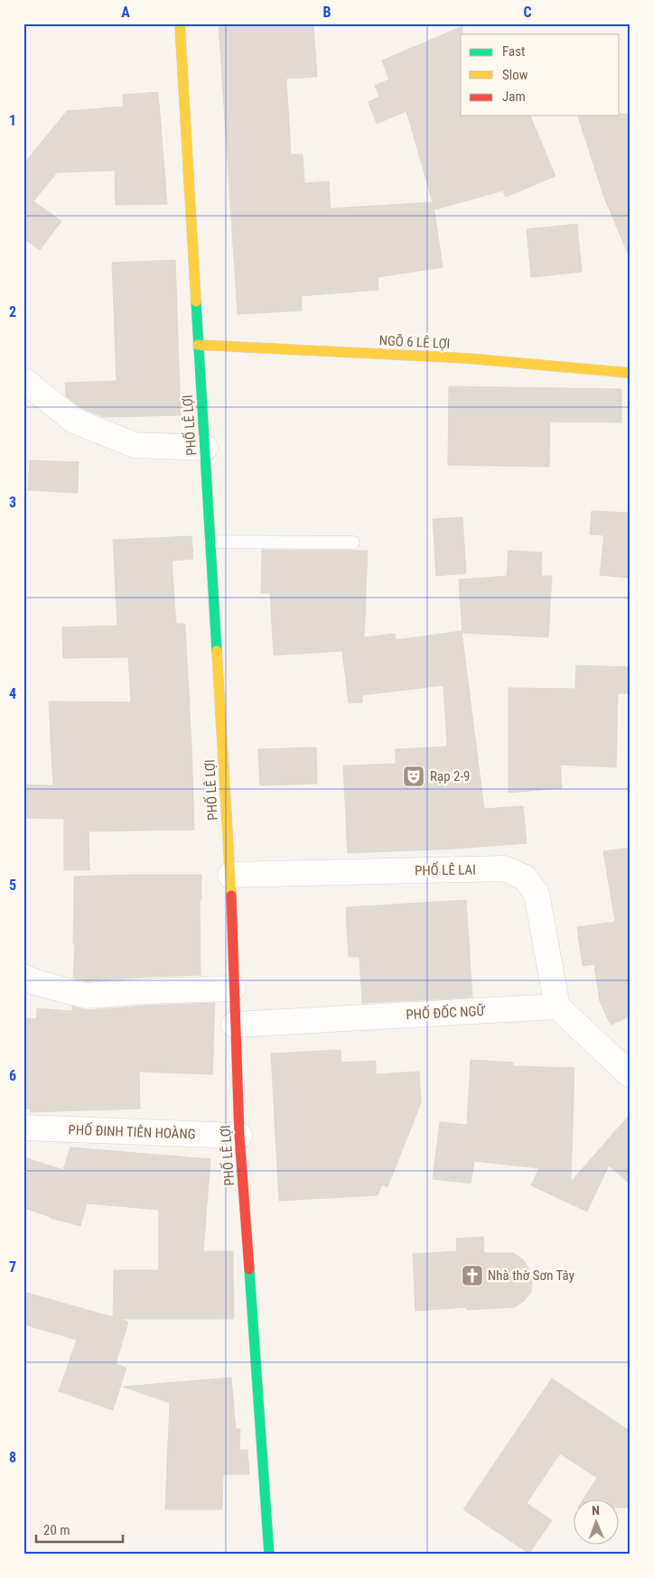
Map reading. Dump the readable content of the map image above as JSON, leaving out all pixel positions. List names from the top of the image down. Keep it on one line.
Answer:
{"streets":{"main road":["NGÕ 6 LÊ LỢI","PHỐ LÊ LỢI"],"street":["PHỐ LÊ LAI","PHỐ ĐỐC NGỮ","PHỐ ĐINH TIÊN HOÀNG"]},"crossings":[["NGÕ 6 LÊ LỢI","PHỐ LÊ LỢI"],["PHỐ LÊ LỢI","PHỐ LÊ LAI"],["PHỐ LÊ LỢI","PHỐ ĐỐC NGỮ"],["PHỐ LÊ LỢI","PHỐ ĐINH TIÊN HOÀNG"],["PHỐ LÊ LAI","PHỐ ĐỐC NGỮ"]],"places":{"theatre":["Rạp 2-9"],"church":["Nhà thờ Sơn Tây"]},"legend":["Fast","Slow","Jam"],"scale_bar":"20 m","north":"top","grid":{"columns":["A","B","C"],"rows":["1","2","3","4","5","6","7","8"]}}
